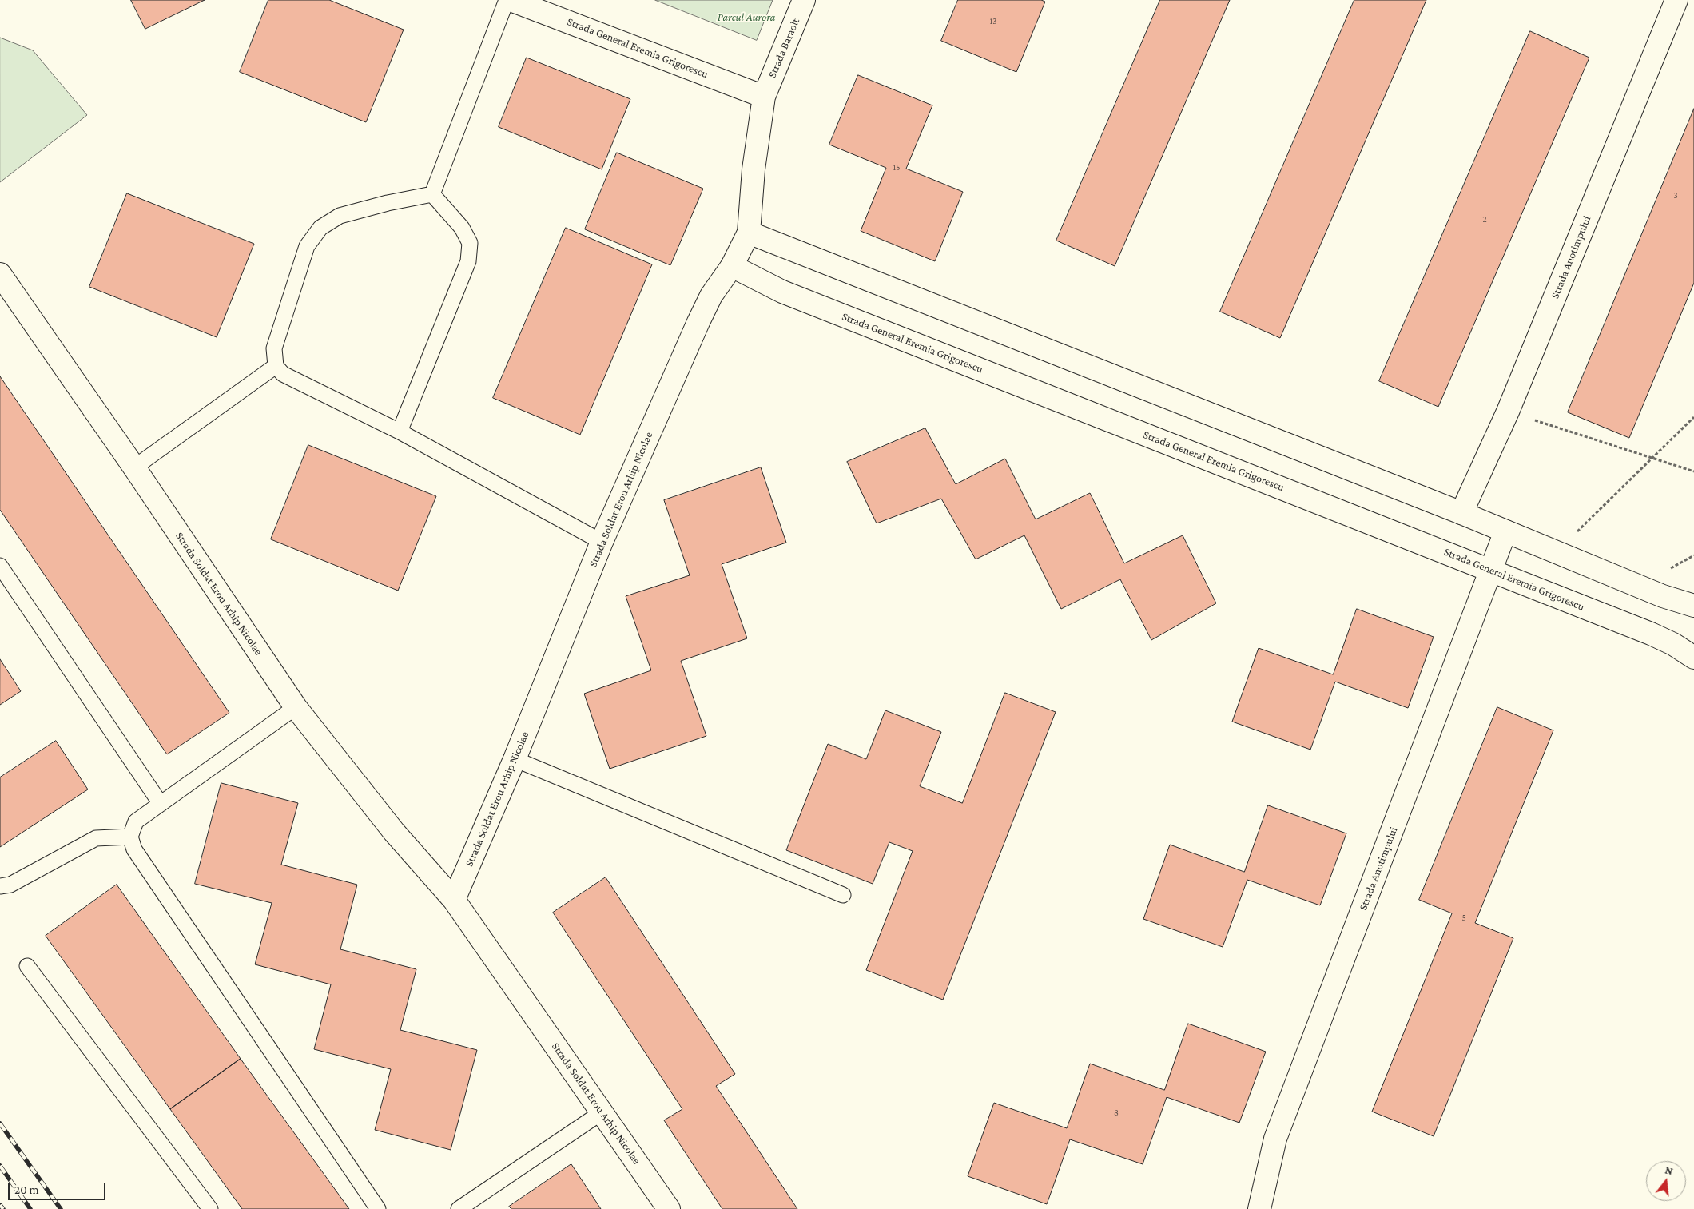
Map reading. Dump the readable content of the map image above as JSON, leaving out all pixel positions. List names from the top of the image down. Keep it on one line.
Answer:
{"streets":{"street":["Strada General Eremia Grigorescu","Strada Baraolt","Strada Anotimpului","Strada Soldat Erou Arhip Nicolae"]},"crossings":[["Strada General Eremia Grigorescu","Strada Baraolt"],["Strada General Eremia Grigorescu","Strada Anotimpului"],["Strada General Eremia Grigorescu","Strada Soldat Erou Arhip Nicolae"],["Strada Baraolt","Strada Soldat Erou Arhip Nicolae"]],"parks":["Parcul Aurora"],"house_numbers":["13","15","3","2","5","8"],"scale_bar":"20 m","north":"top"}
